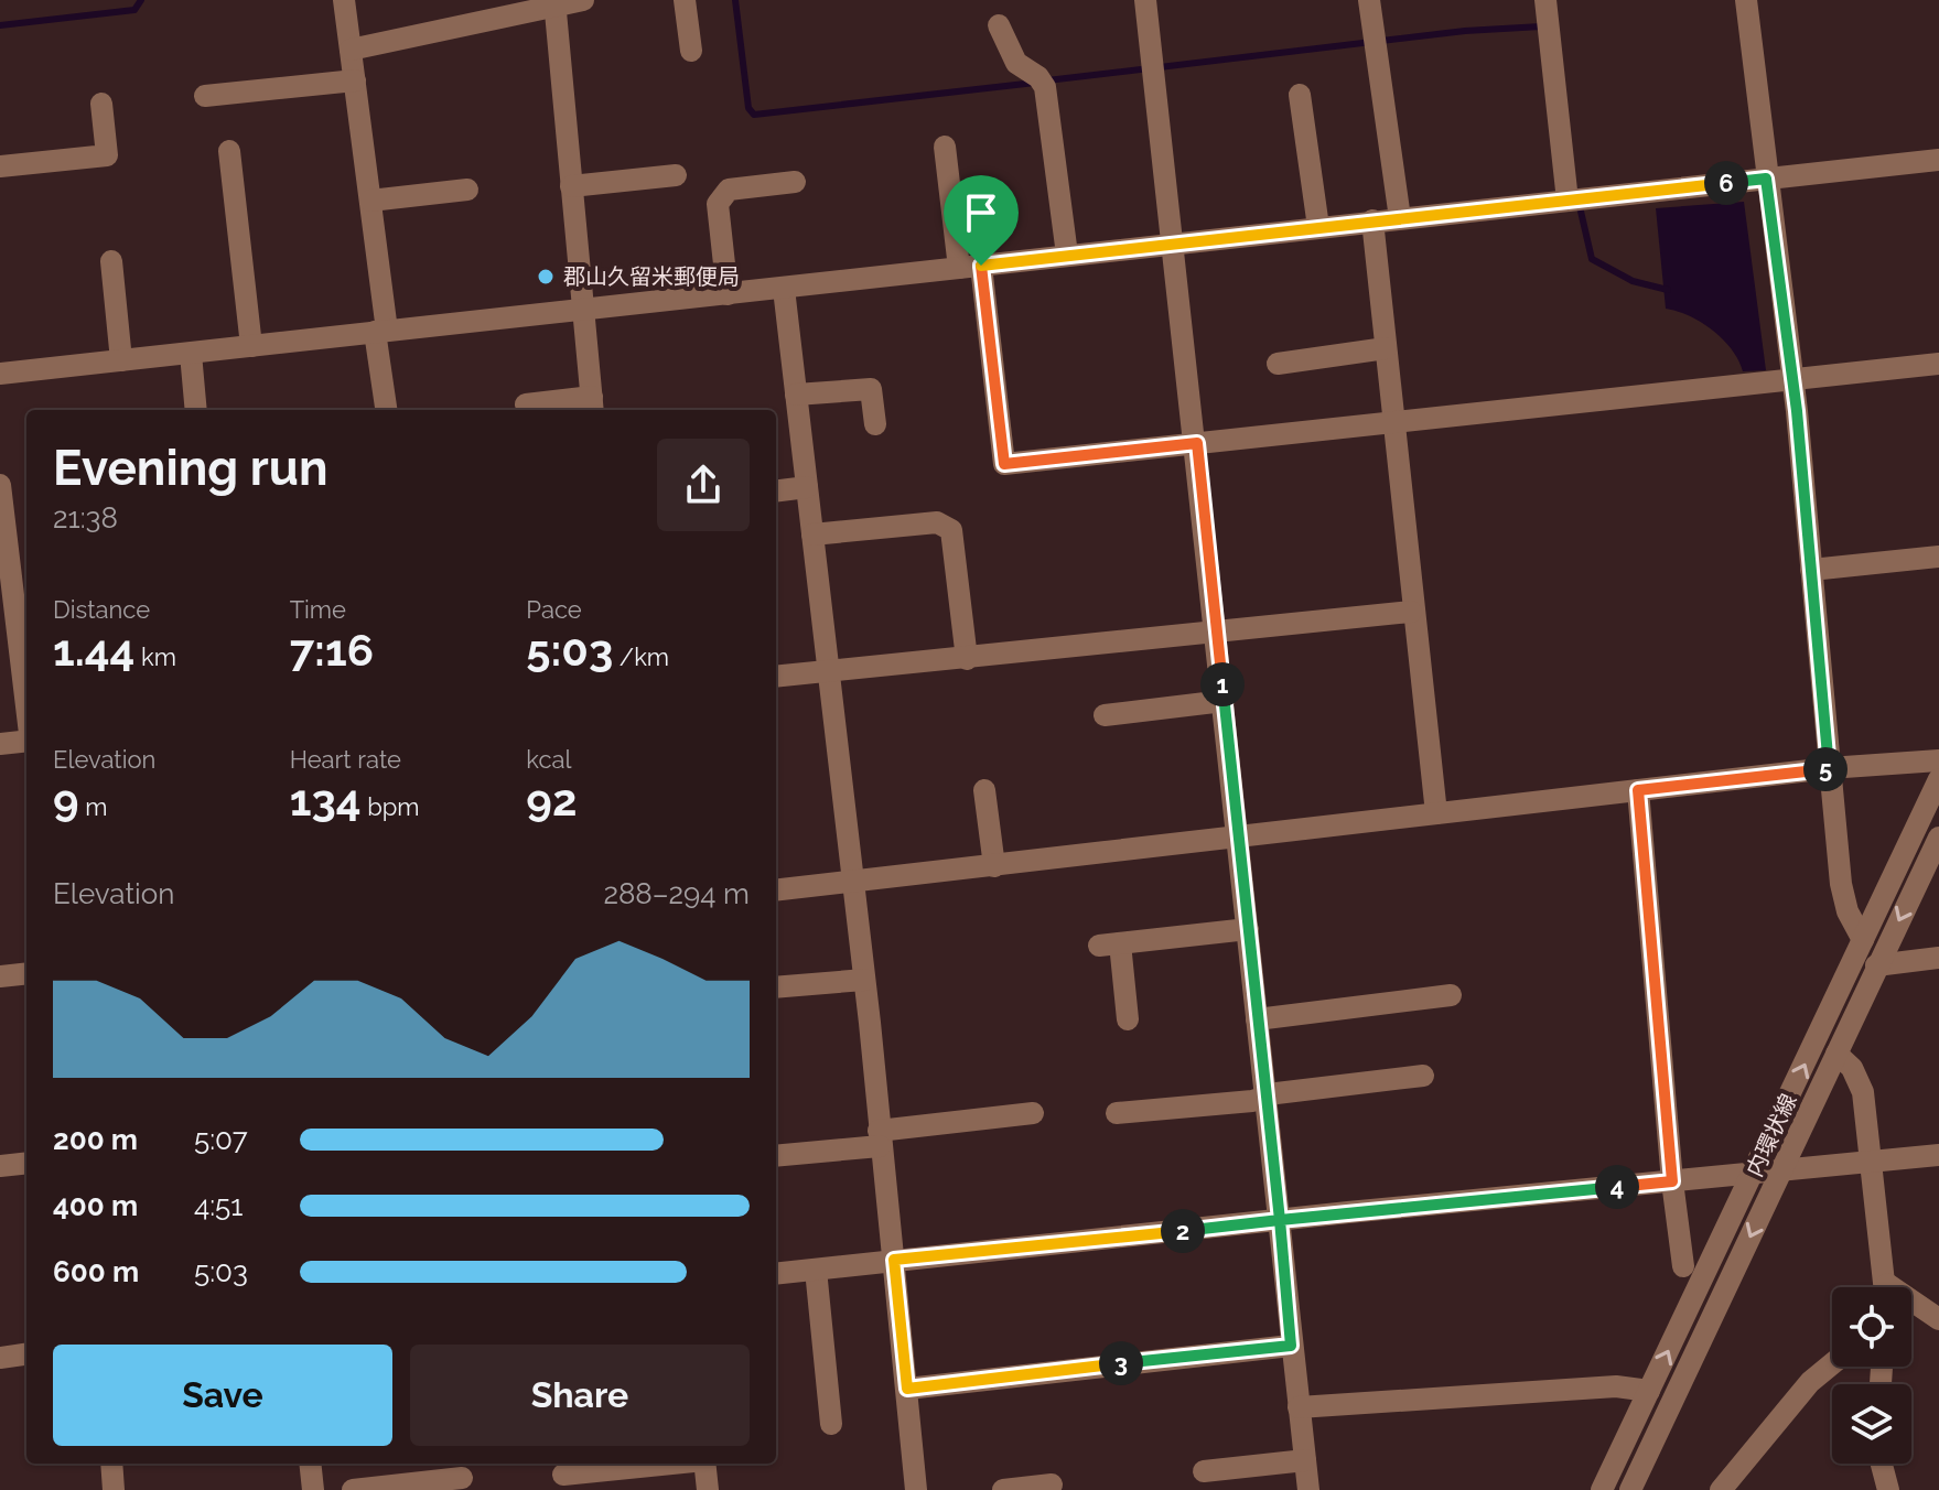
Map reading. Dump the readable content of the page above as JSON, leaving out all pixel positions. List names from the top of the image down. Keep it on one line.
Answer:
{"streets":{"street":["内環状線"]},"places":["郡山久留米郵便局"],"page":{"pins":["6","1","5","4","2","3"],"heading":["Evening run","21:38"],"stats":[["Distance","1.44 km"],["Time","7:16"],["Pace","5:03 /km"],["Elevation","9 m"],["Heart rate","134 bpm"],["kcal","92"]],"chart":["Elevation","288–294 m"],"list":[{"name":"200 m","note":"5:07"},{"name":"400 m","note":"4:51"},{"name":"600 m","note":"5:03"}],"buttons":["Save","Share"]}}
